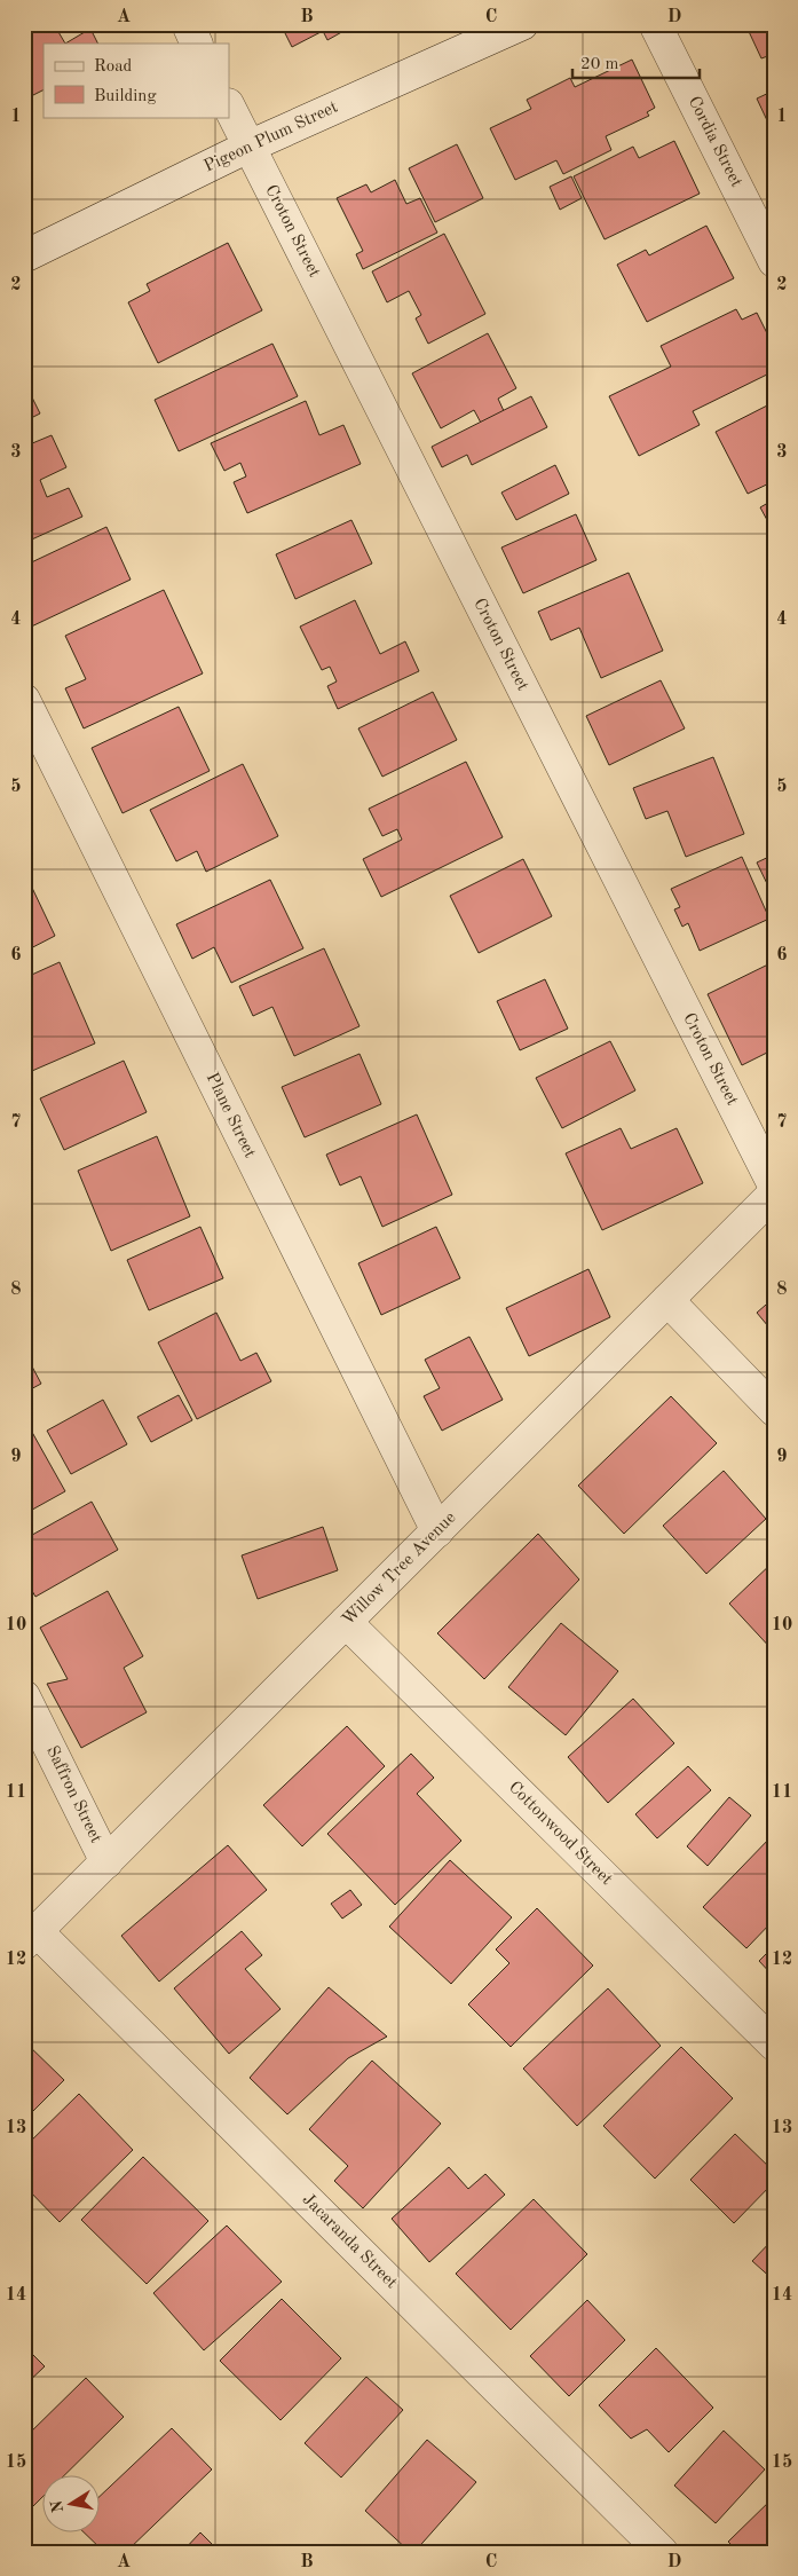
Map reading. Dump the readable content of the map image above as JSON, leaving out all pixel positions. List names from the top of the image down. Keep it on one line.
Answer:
{"streets":{"street":["Pigeon Plum Street","Cordia Street","Croton Street","Plane Street","Willow Tree Avenue","Saffron Street","Cottonwood Street","Jacaranda Street"]},"crossings":[["Pigeon Plum Street","Croton Street"],["Plane Street","Willow Tree Avenue"],["Willow Tree Avenue","Saffron Street"],["Willow Tree Avenue","Cottonwood Street"],["Willow Tree Avenue","Jacaranda Street"]],"legend":["Road","Building"],"scale_bar":"20 m","north":"left","grid":{"columns":["A","B","C","D"],"rows":["1","2","3","4","5","6","7","8","9","10","11","12","13","14","15"]}}
